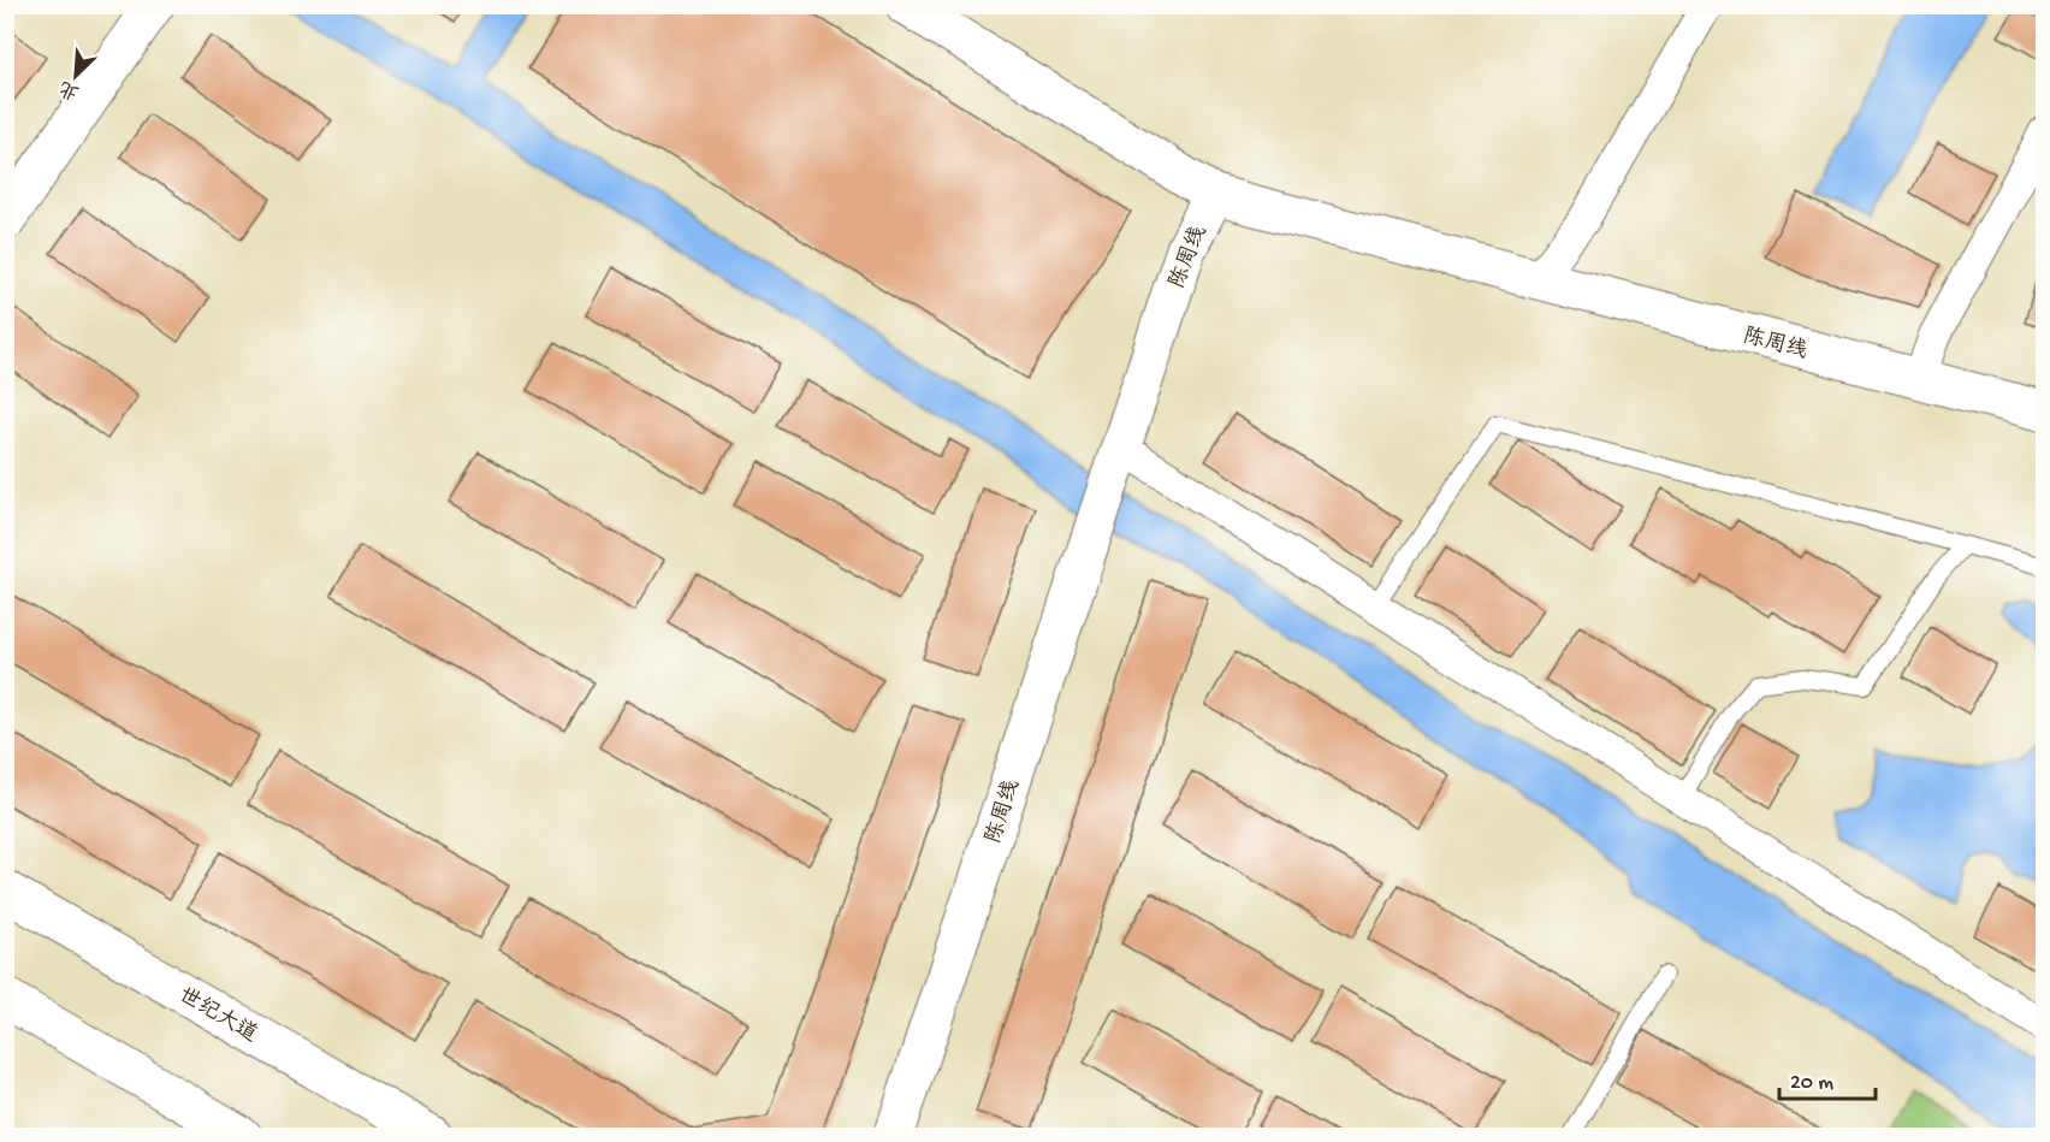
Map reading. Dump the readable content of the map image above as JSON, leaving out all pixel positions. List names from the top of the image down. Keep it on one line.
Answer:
{"streets":{"main road":["陈周线","世纪大道"]},"scale_bar":"20 m","north":"bottom left"}
